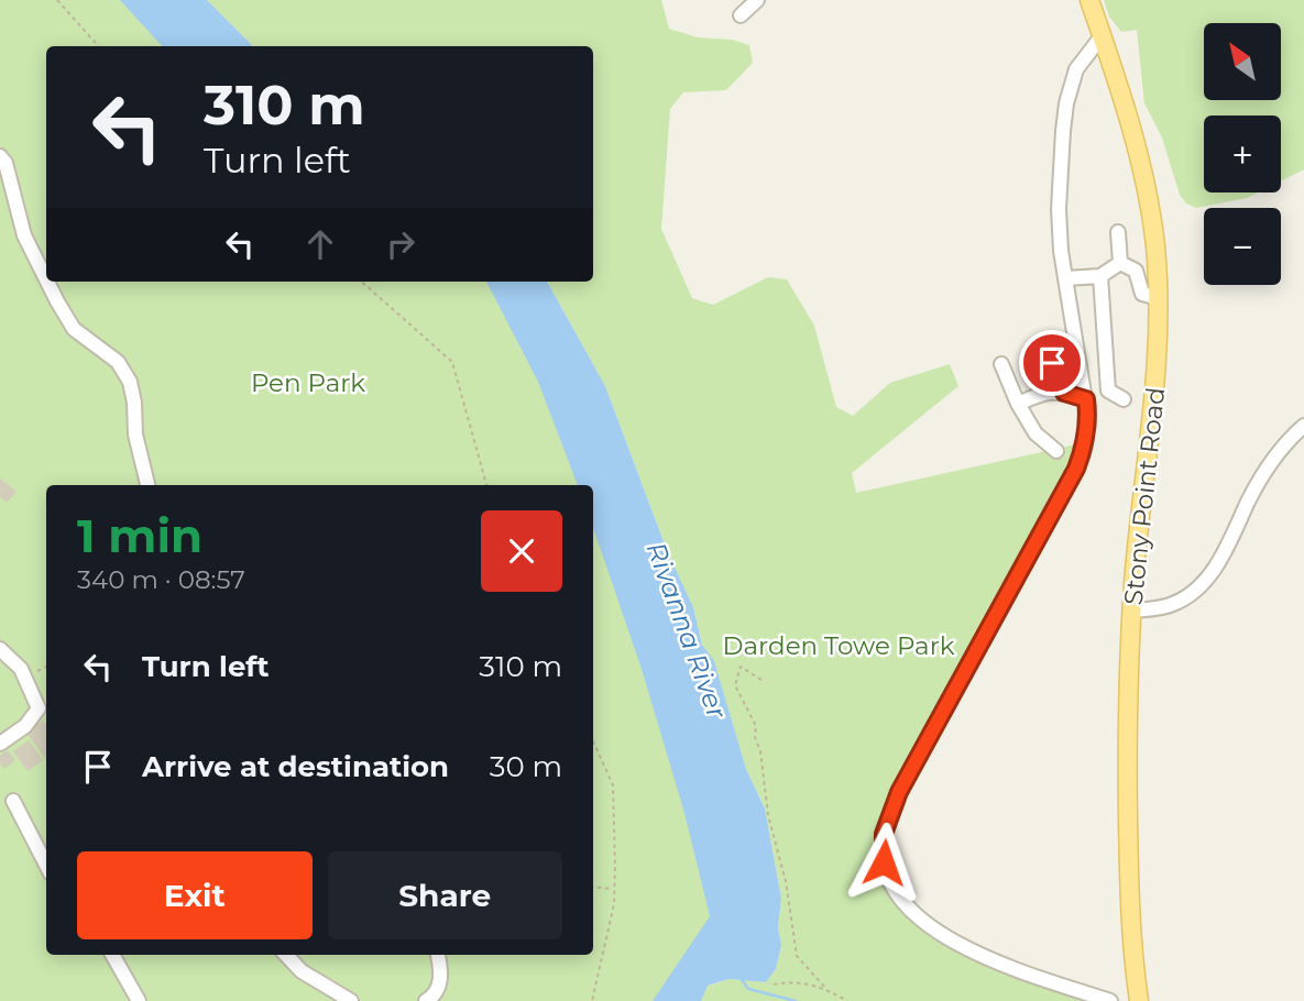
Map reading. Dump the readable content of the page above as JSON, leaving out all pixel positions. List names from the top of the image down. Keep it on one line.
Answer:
{"streets":{"main road":["Stony Point Road"]},"water":["Rivanna River"],"parks":["Pen Park","Darden Towe Park"],"north":"top left","page":{"map_buttons":["+","−"],"turn":["310 m","Turn left"],"heading":["1 min","340 m · 08:57"],"list":[{"name":"Turn left","value":"310 m"},{"name":"Arrive at destination","value":"30 m"}],"buttons":["Exit","Share"]}}
